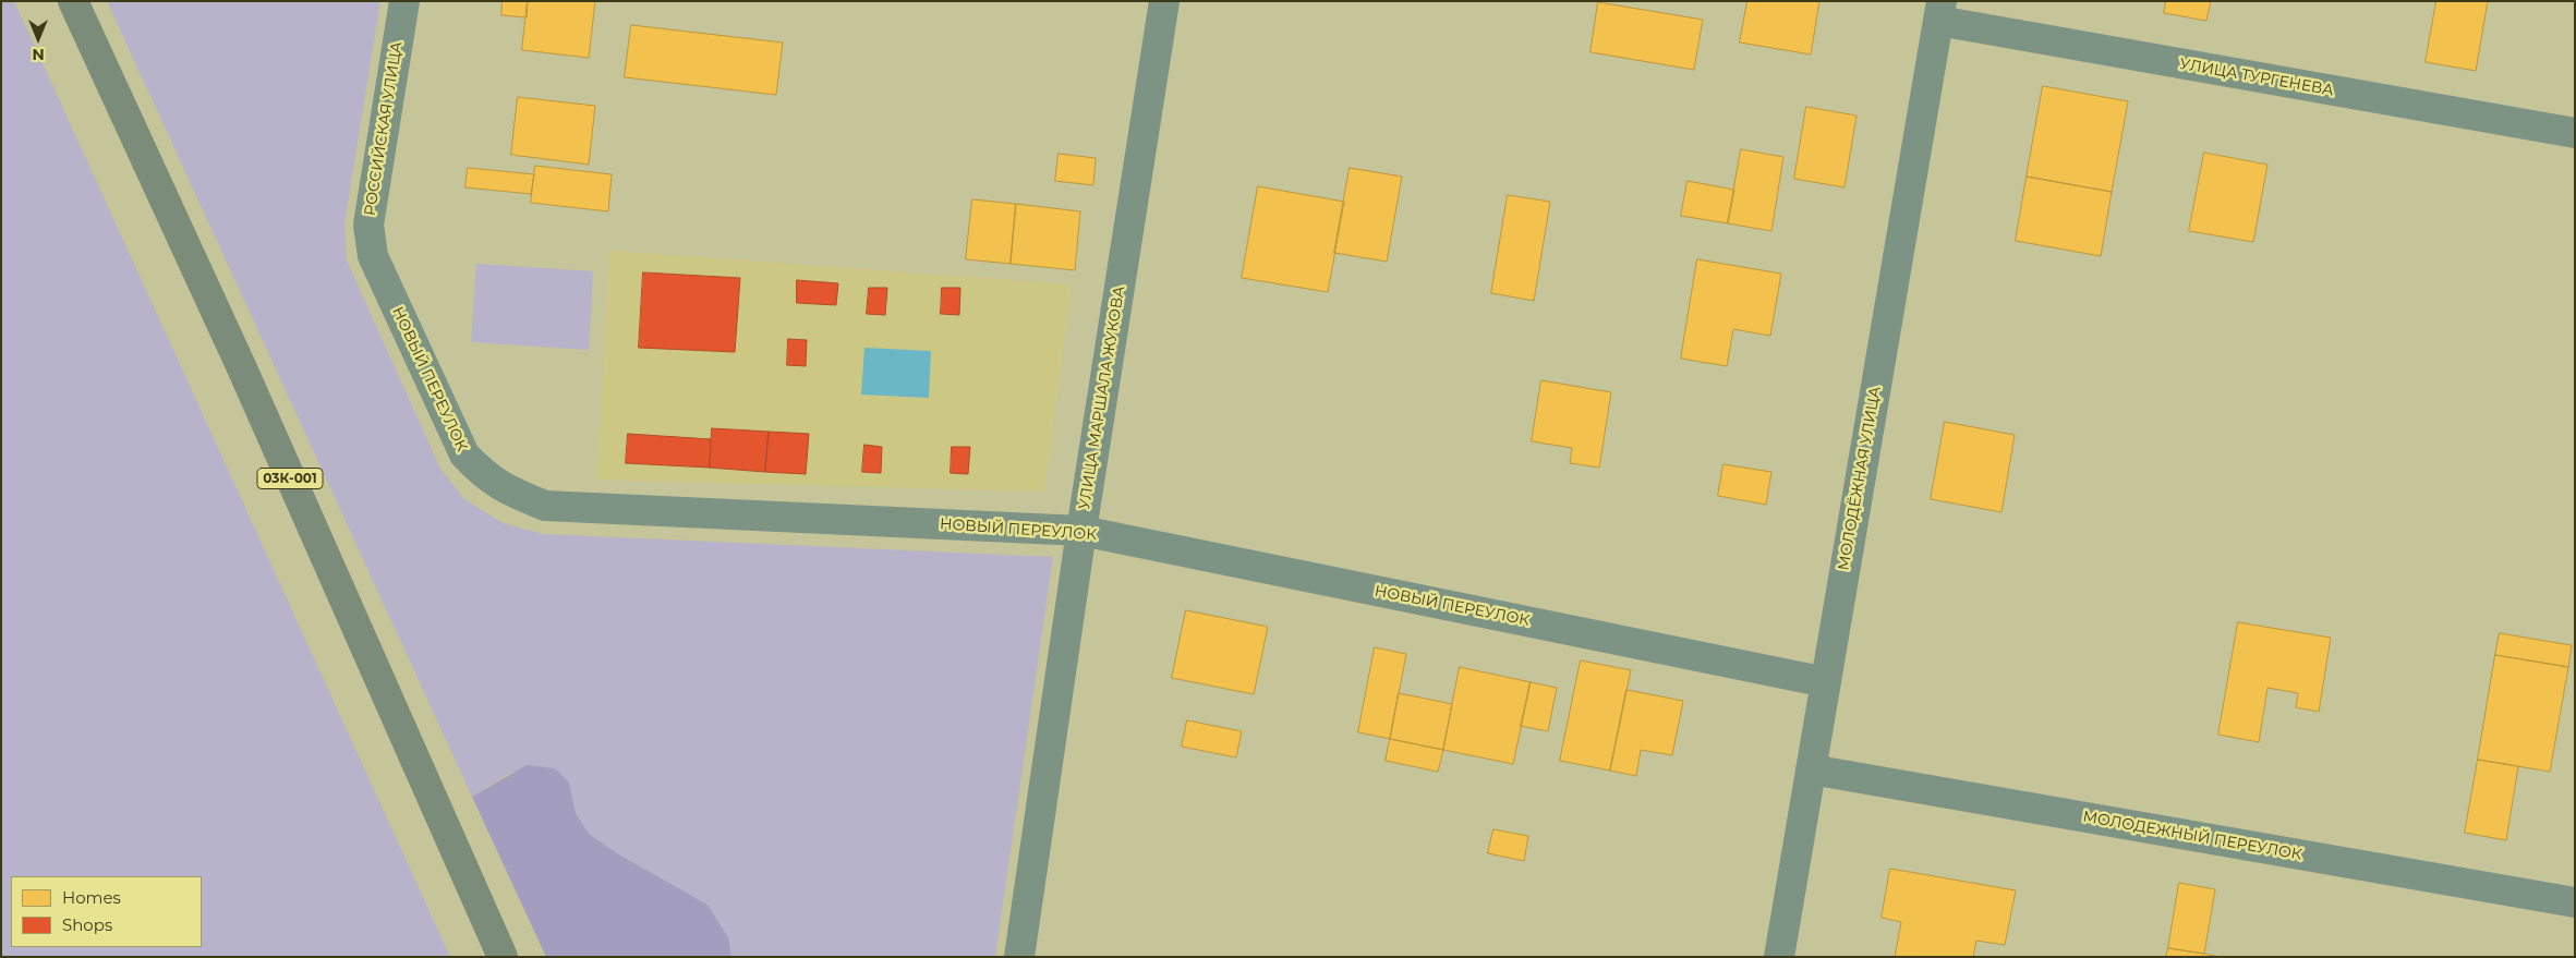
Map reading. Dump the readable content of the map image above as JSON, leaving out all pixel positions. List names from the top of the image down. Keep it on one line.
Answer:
{"streets":{"main road":["03К-001"],"street":["УЛИЦА ТУРГЕНЕВА","РОССИЙСКАЯ УЛИЦА","НОВЫЙ ПЕРЕУЛОК","УЛИЦА МАРШАЛА ЖУКОВА","МОЛОДЁЖНАЯ УЛИЦА","МОЛОДЕЖНЫЙ ПЕРЕУЛОК"]},"crossings":[["УЛИЦА ТУРГЕНЕВА","МОЛОДЁЖНАЯ УЛИЦА"],["РОССИЙСКАЯ УЛИЦА","НОВЫЙ ПЕРЕУЛОК"],["НОВЫЙ ПЕРЕУЛОК","УЛИЦА МАРШАЛА ЖУКОВА"],["НОВЫЙ ПЕРЕУЛОК","МОЛОДЁЖНАЯ УЛИЦА"],["МОЛОДЁЖНАЯ УЛИЦА","МОЛОДЕЖНЫЙ ПЕРЕУЛОК"]],"legend":["Homes","Shops"],"north":"bottom"}
